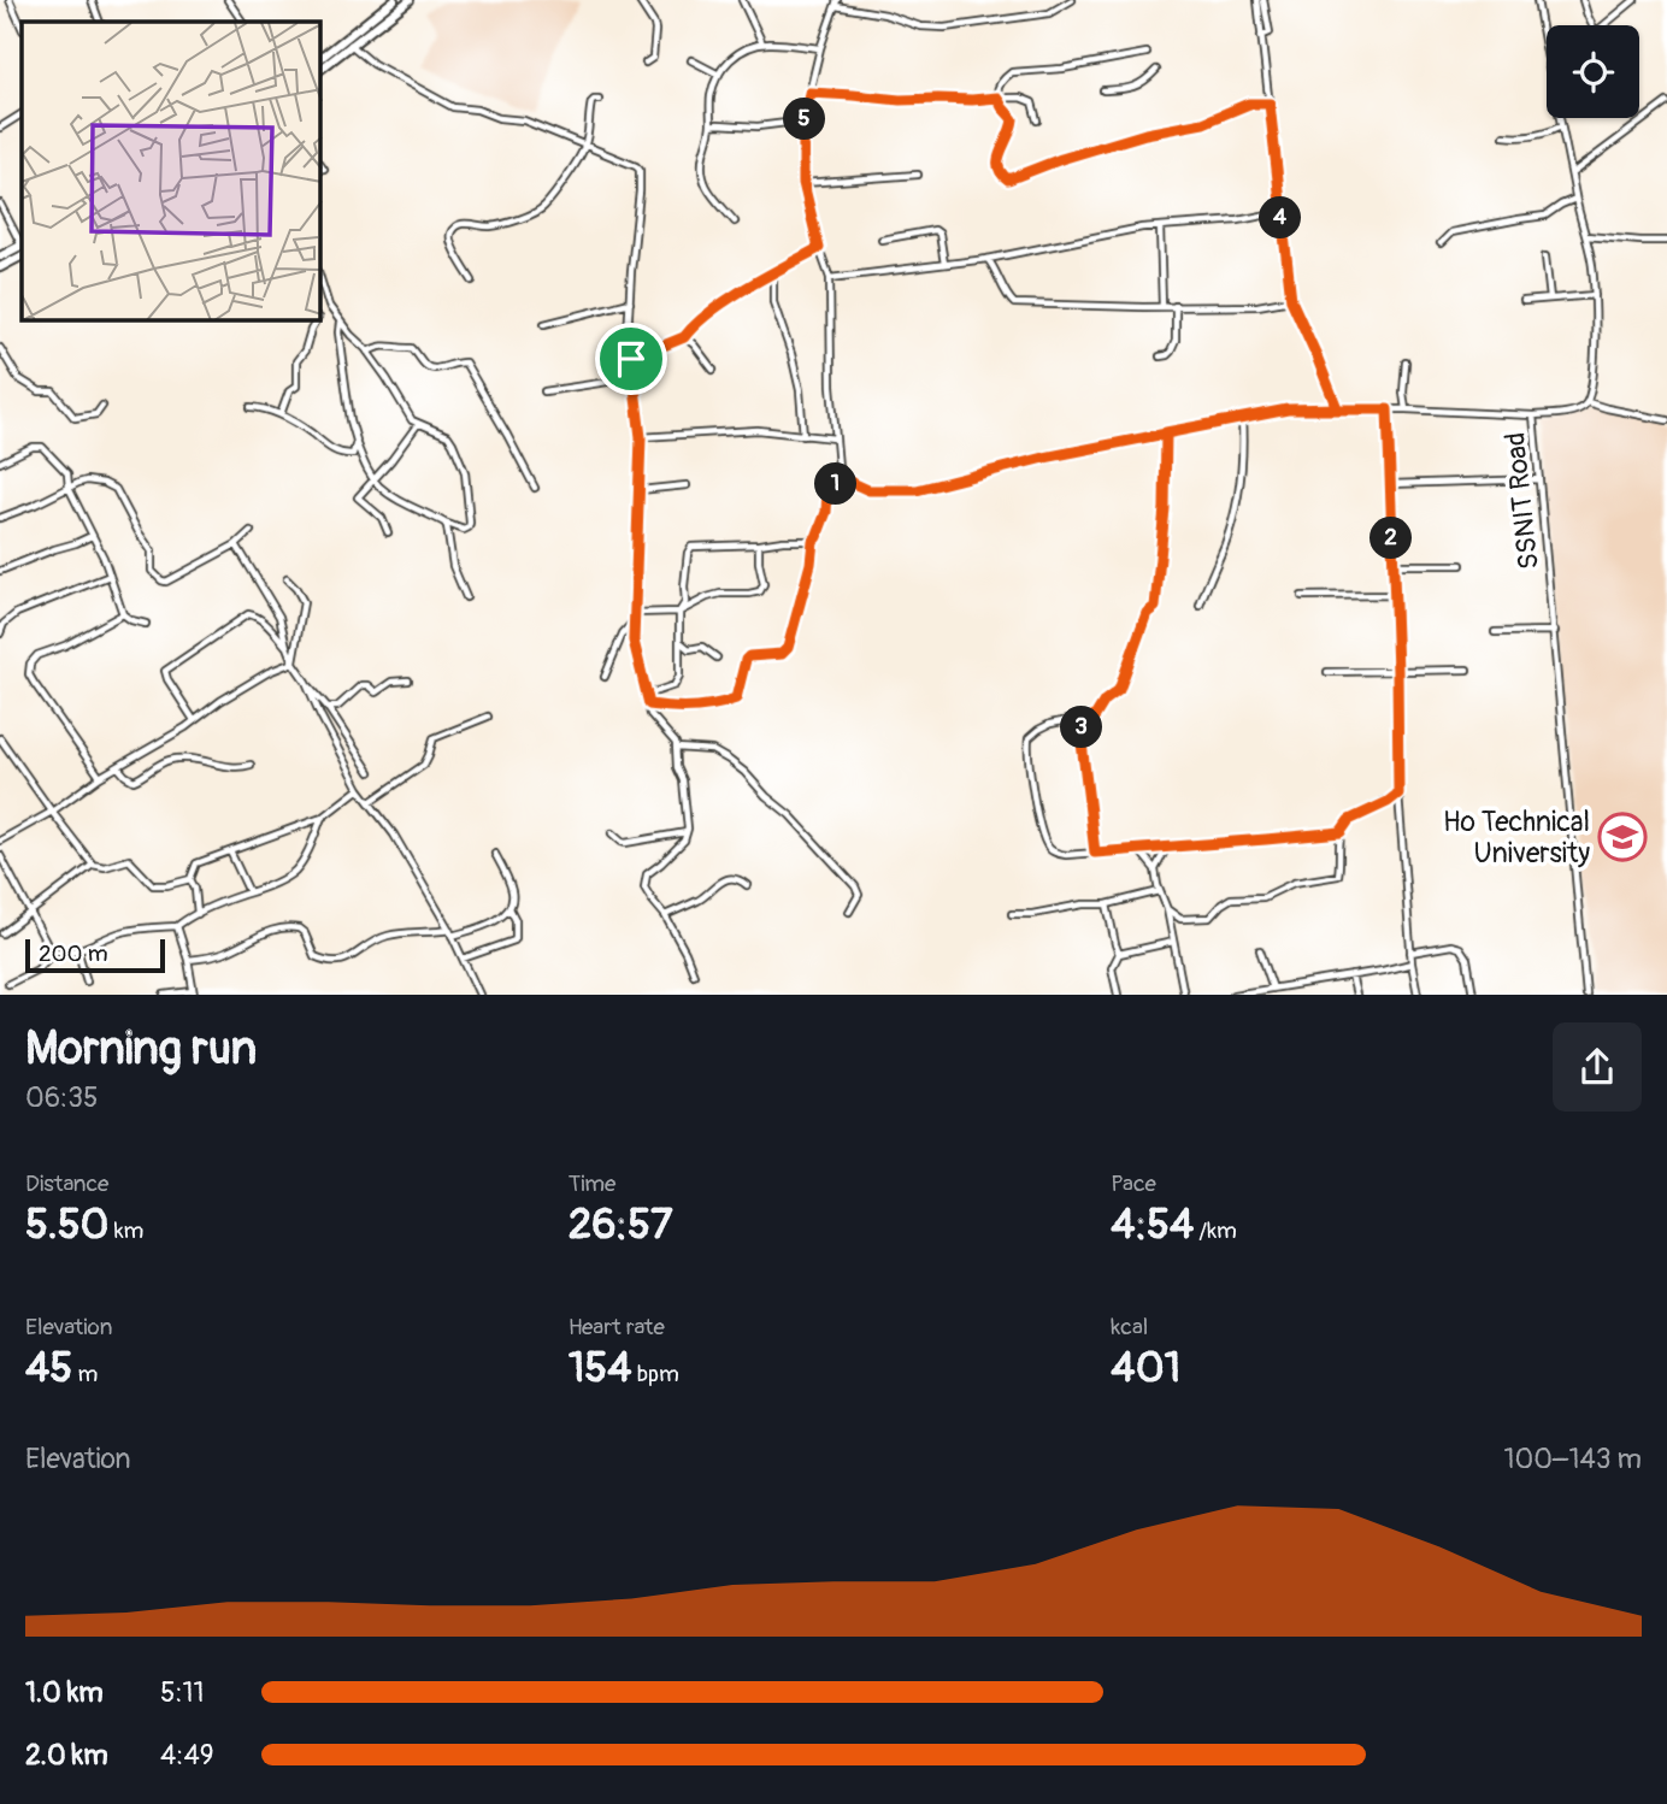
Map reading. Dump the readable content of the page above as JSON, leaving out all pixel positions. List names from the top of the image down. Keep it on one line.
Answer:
{"streets":{"street":["SSNIT Road"]},"places":{"school or university":["Ho Technical University"]},"scale_bar":"200 m","page":{"pins":["5","4","1","2","3"],"scale":"200 m","heading":["Morning run","06:35"],"stats":[["Distance","5.50 km"],["Time","26:57"],["Pace","4:54 /km"],["Elevation","45 m"],["Heart rate","154 bpm"],["kcal","401"]],"chart":["Elevation","100–143 m"],"list":[{"name":"1.0 km","note":"5:11"},{"name":"2.0 km","note":"4:49"}]}}
